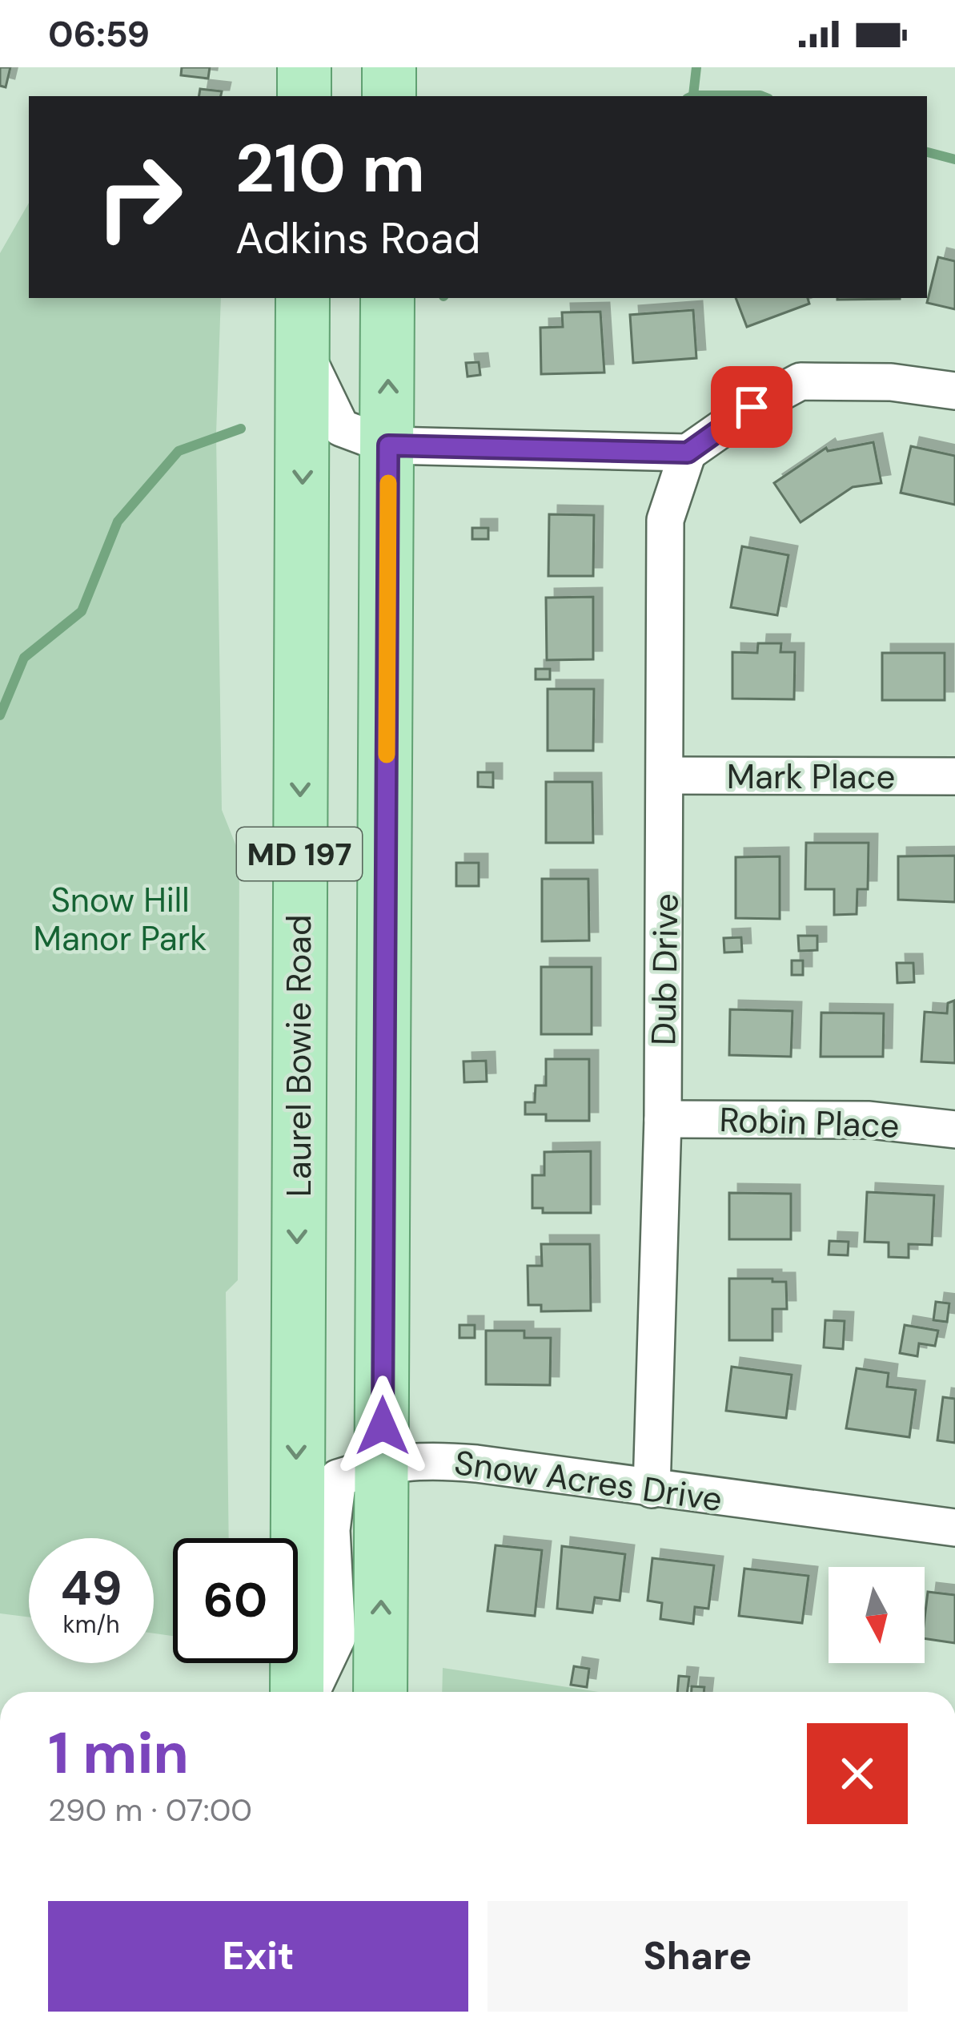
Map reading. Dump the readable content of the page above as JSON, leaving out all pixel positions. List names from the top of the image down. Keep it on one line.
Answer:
{"streets":{"main road":["MD 197","Laurel Bowie Road"],"street":["Mark Place","Dub Drive","Robin Place","Snow Acres Drive"]},"crossings":[["Mark Place","Dub Drive"],["MD 197","Snow Acres Drive"],["Dub Drive","Robin Place"],["Dub Drive","Snow Acres Drive"]],"parks":["Snow Hill Manor Park"],"north":"bottom","page":{"status":"06:59","turn":["210 m","Adkins Road"],"speed":"49 km/h","limit":"60","heading":["1 min","290 m · 07:00"],"buttons":["Exit","Share"]}}
